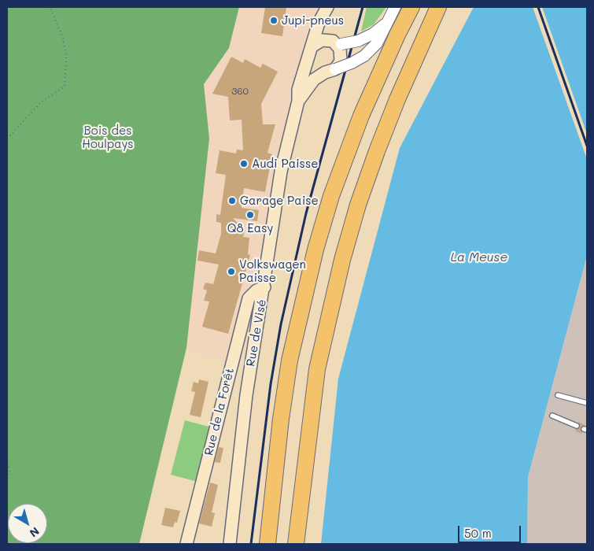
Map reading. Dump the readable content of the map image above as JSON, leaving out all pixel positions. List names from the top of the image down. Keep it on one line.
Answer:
{"streets":{"main road":["Rue de Visé","Rue de la Forêt"]},"crossings":[["Rue de Visé","Rue de la Forêt"]],"water":["La Meuse"],"parks":["Bois des Houlpays"],"places":["Jupi-pneus","Audi Paisse","Garage Paise","Q8 Easy","Volkswagen Paisse"],"house_numbers":["360"],"scale_bar":"50 m","north":"bottom right"}
